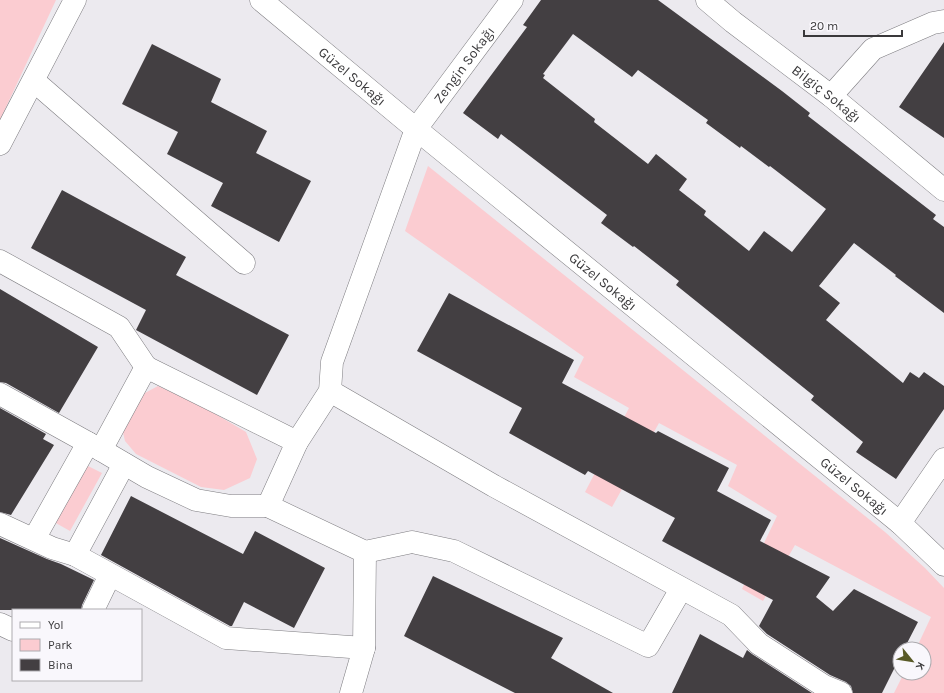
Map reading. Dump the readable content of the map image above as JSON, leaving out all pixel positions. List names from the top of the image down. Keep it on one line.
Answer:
{"streets":{"street":["Zengin Sokağı","Güzel Sokağı","Bilgiç Sokağı"]},"crossings":[["Zengin Sokağı","Güzel Sokağı"]],"legend":["Yol","Park","Bina"],"scale_bar":"20 m","north":"bottom right"}
